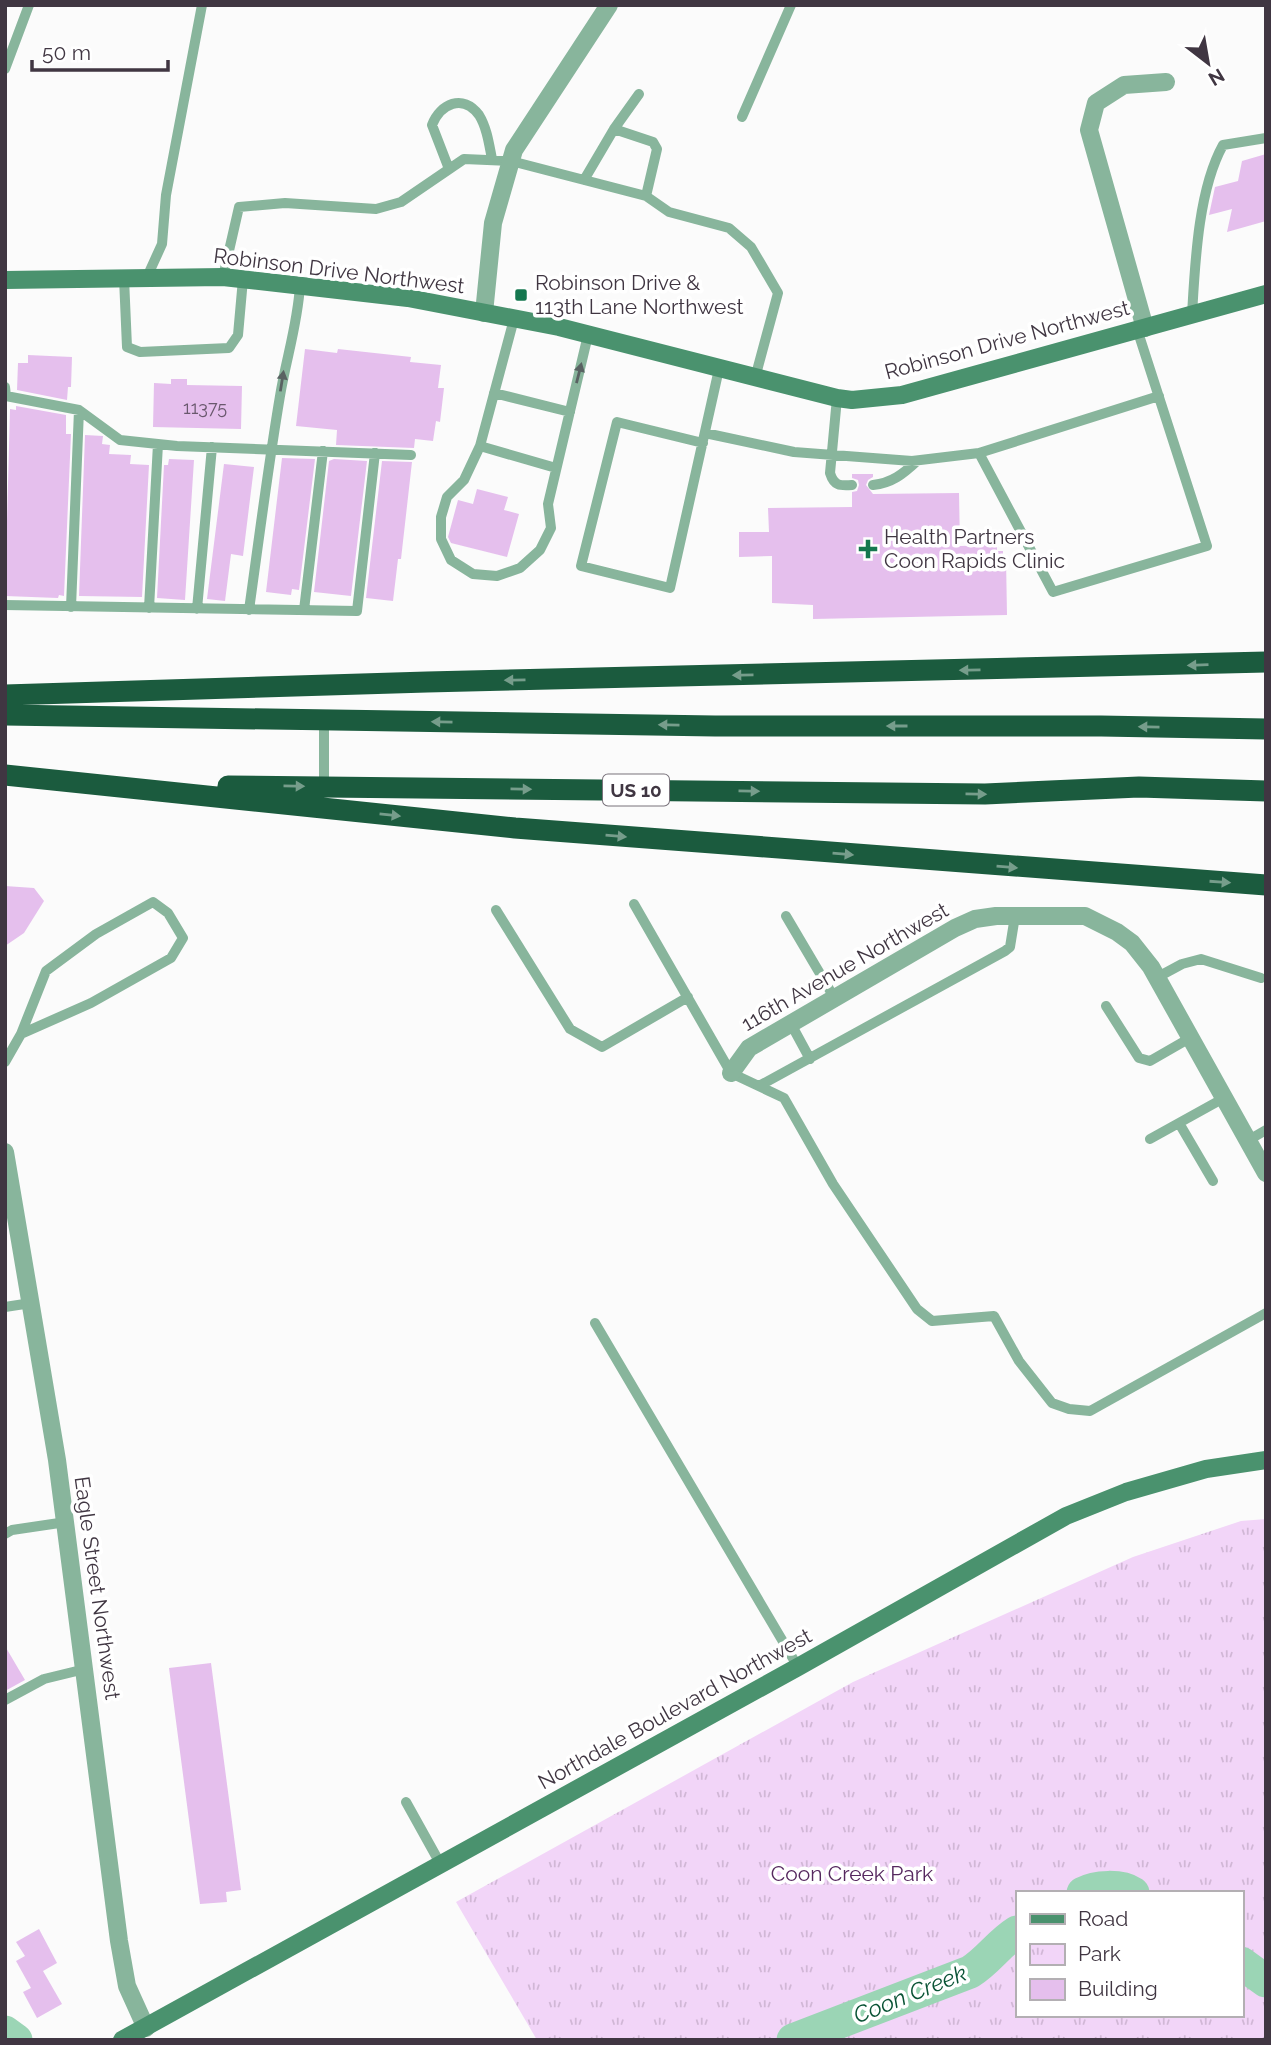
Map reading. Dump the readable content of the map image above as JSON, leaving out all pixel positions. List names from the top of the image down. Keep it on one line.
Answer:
{"streets":{"highway":["US 10"],"street":["Robinson Drive Northwest","116th Avenue Northwest","Eagle Street Northwest","Northdale Boulevard Northwest"]},"crossings":[["Eagle Street Northwest","Northdale Boulevard Northwest"]],"water":["Coon Creek"],"parks":["Coon Creek Park"],"places":{"transit":["Robinson Drive & 113th Lane Northwest"],"health":["Health Partners Coon Rapids Clinic"]},"house_numbers":["11375"],"legend":["Road","Park","Building"],"scale_bar":"50 m","north":"bottom right"}
